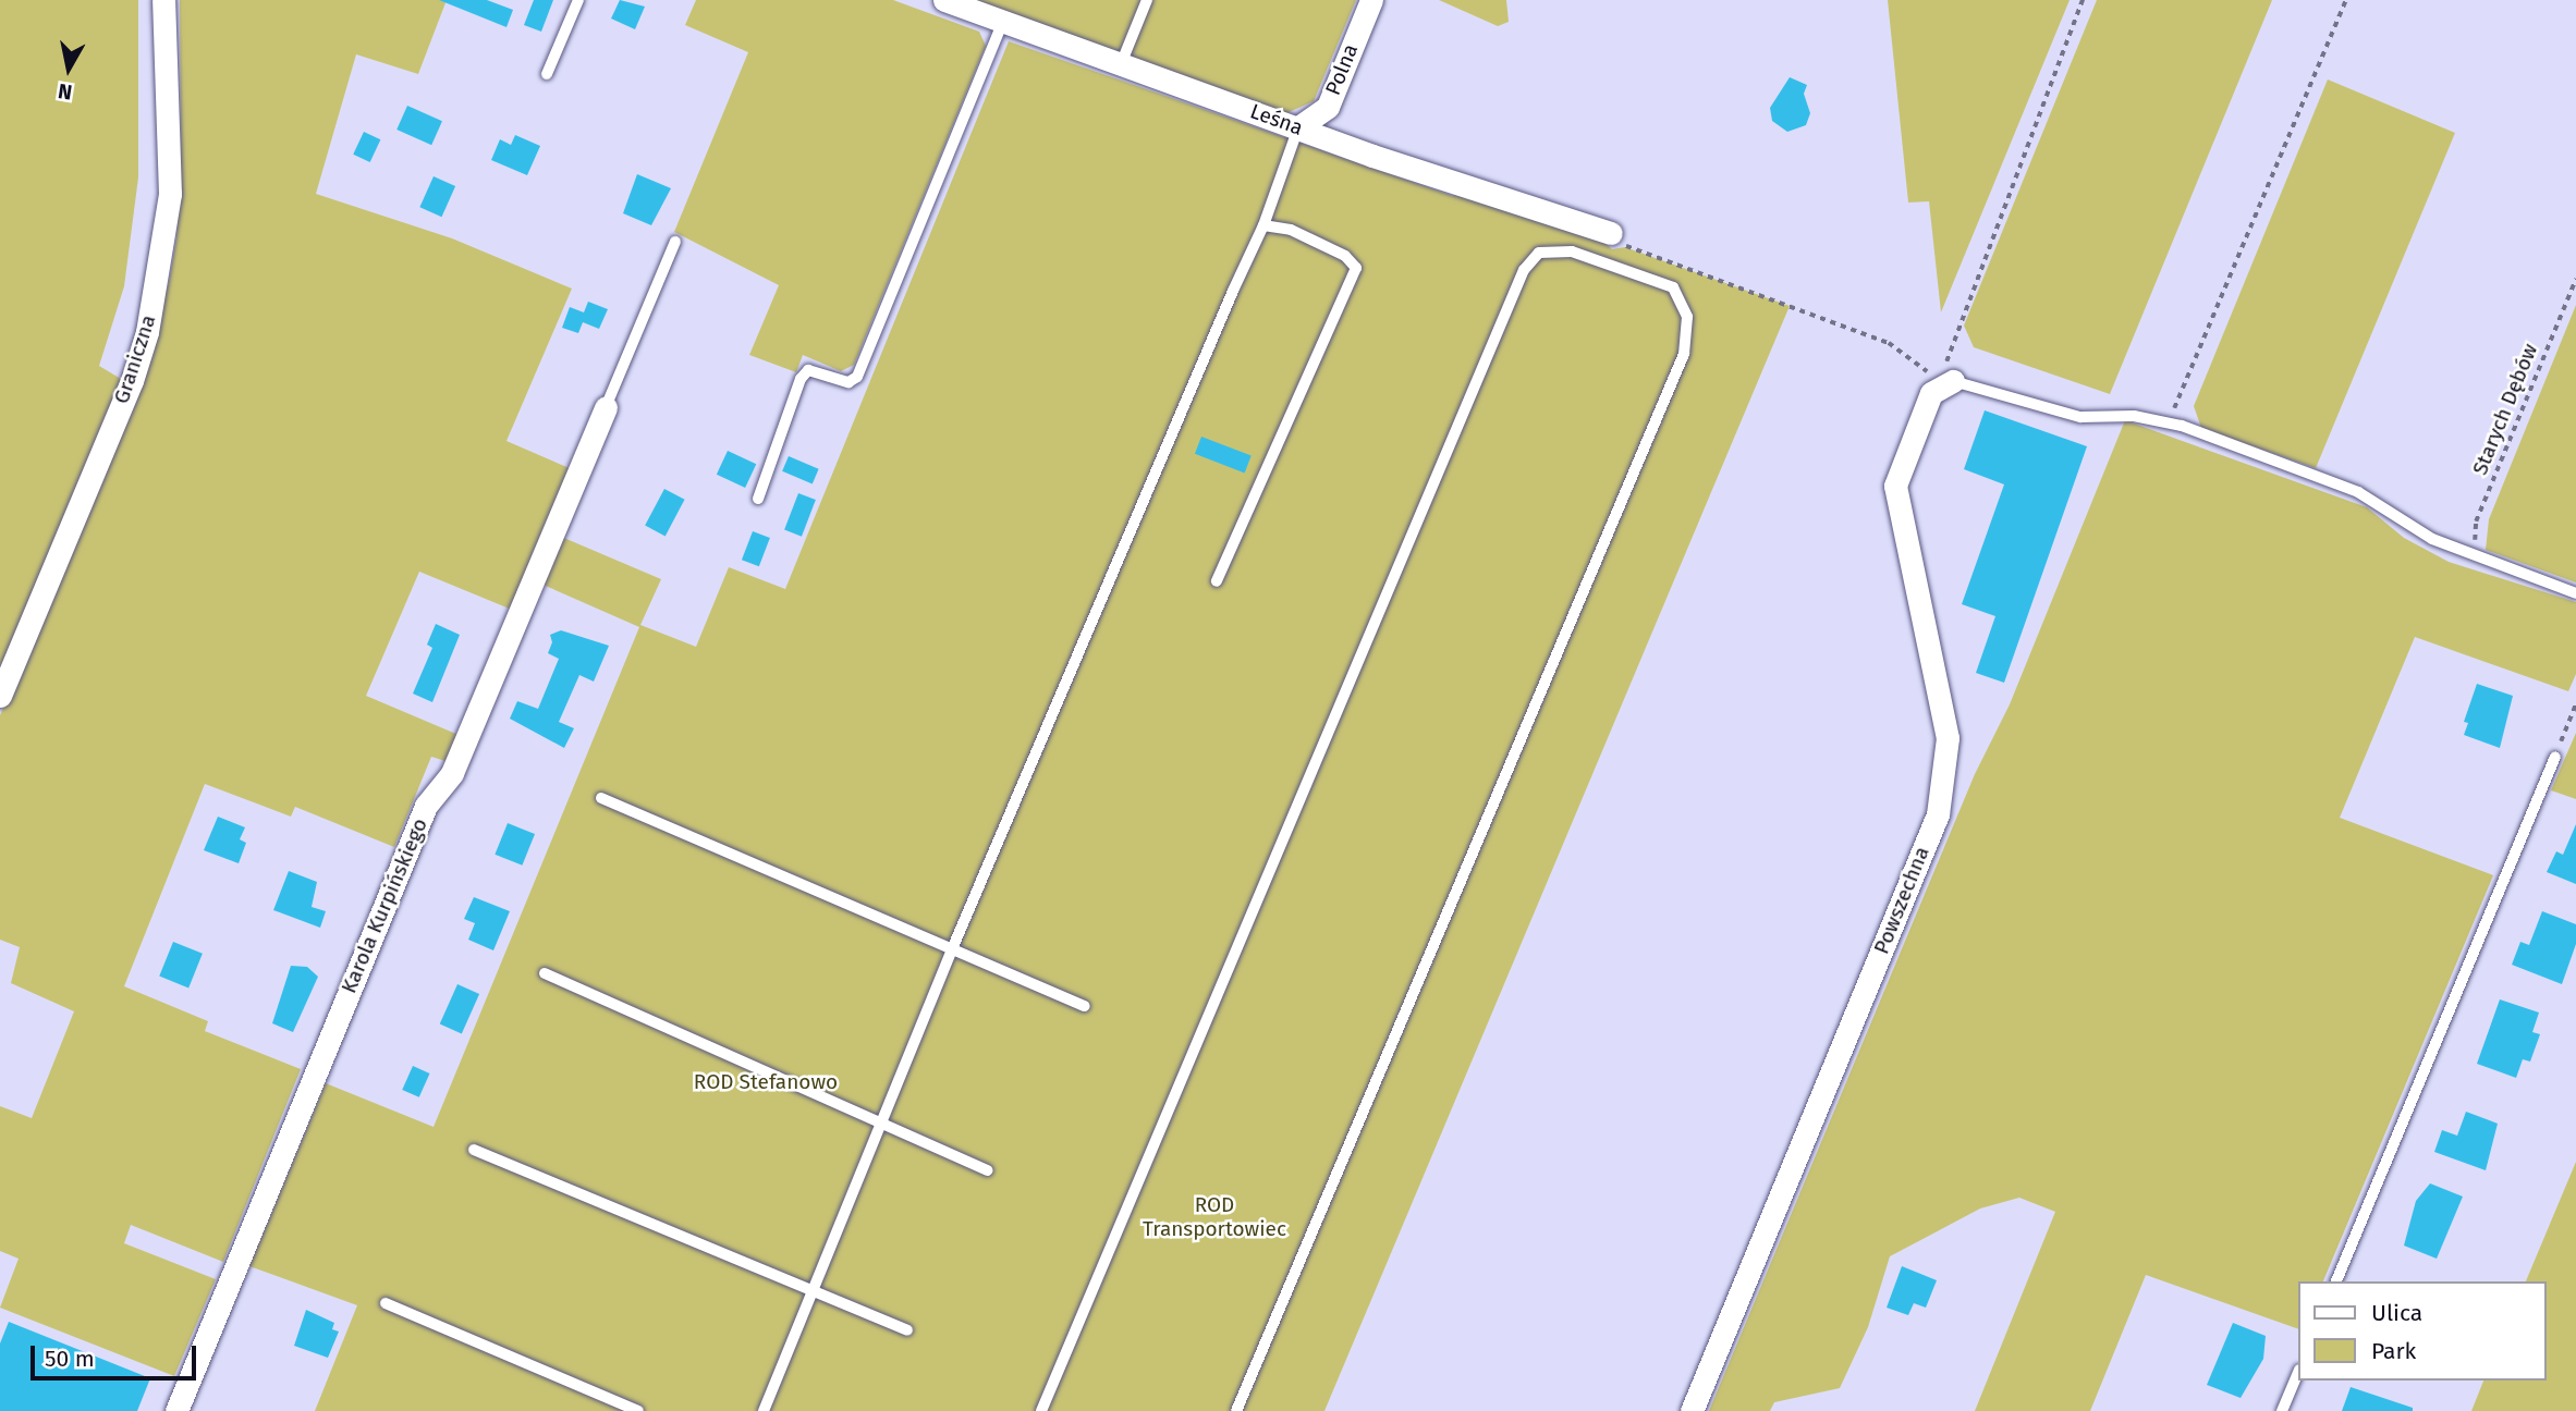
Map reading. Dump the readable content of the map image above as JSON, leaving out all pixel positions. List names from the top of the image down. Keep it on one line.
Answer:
{"streets":{"street":["Polna","Leśna","Graniczna","Powszechna","Karola Kurpińskiego"],"path":["Starych Dębów"]},"crossings":[["Polna","Leśna"]],"parks":["ROD Stefanowo","ROD Transportowiec"],"legend":["Ulica","Park"],"scale_bar":"50 m","north":"bottom"}
